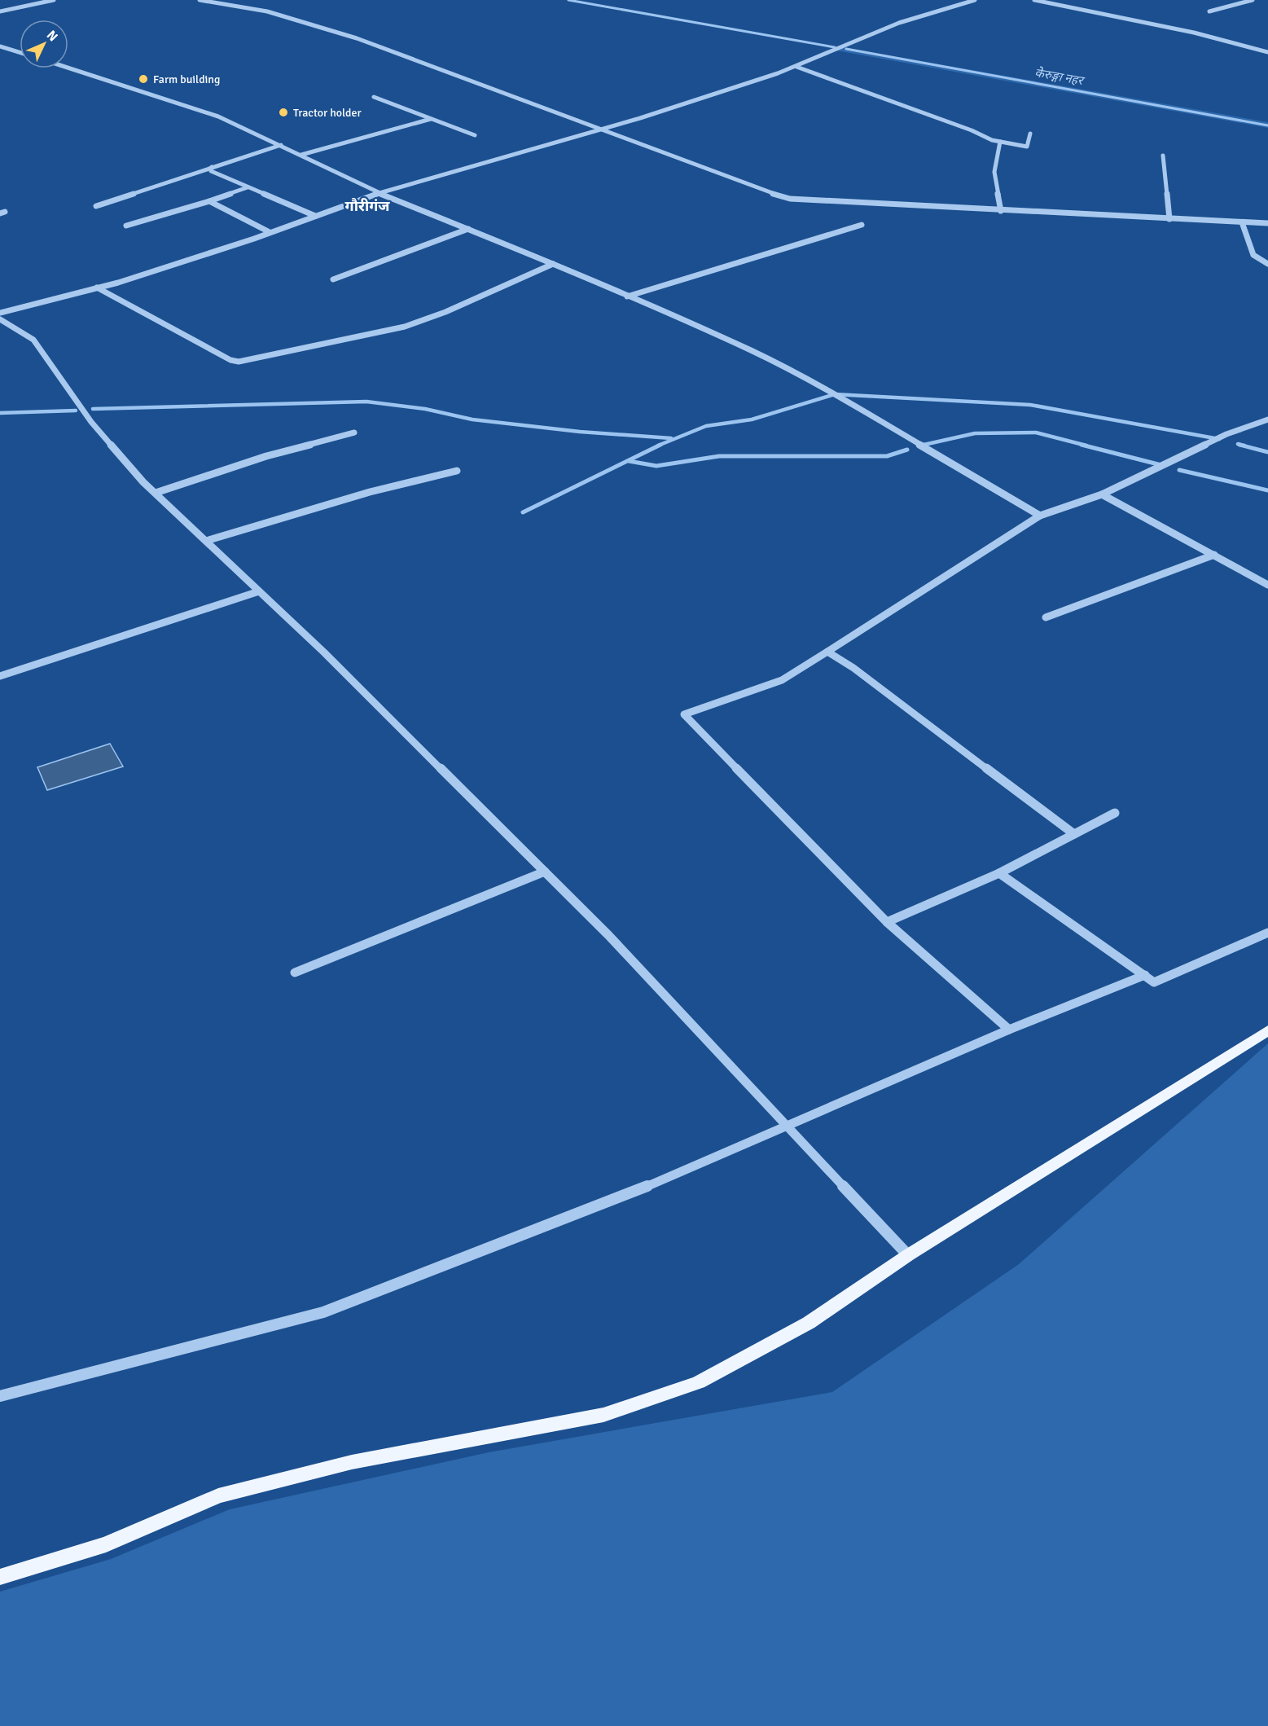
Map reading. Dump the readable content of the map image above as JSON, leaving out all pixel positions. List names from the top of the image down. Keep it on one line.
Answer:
{"districts":["गौरीगंज"],"water":["केेरुङ्गा नहर"],"places":["Farm building","Tractor holder"],"north":"top right"}
